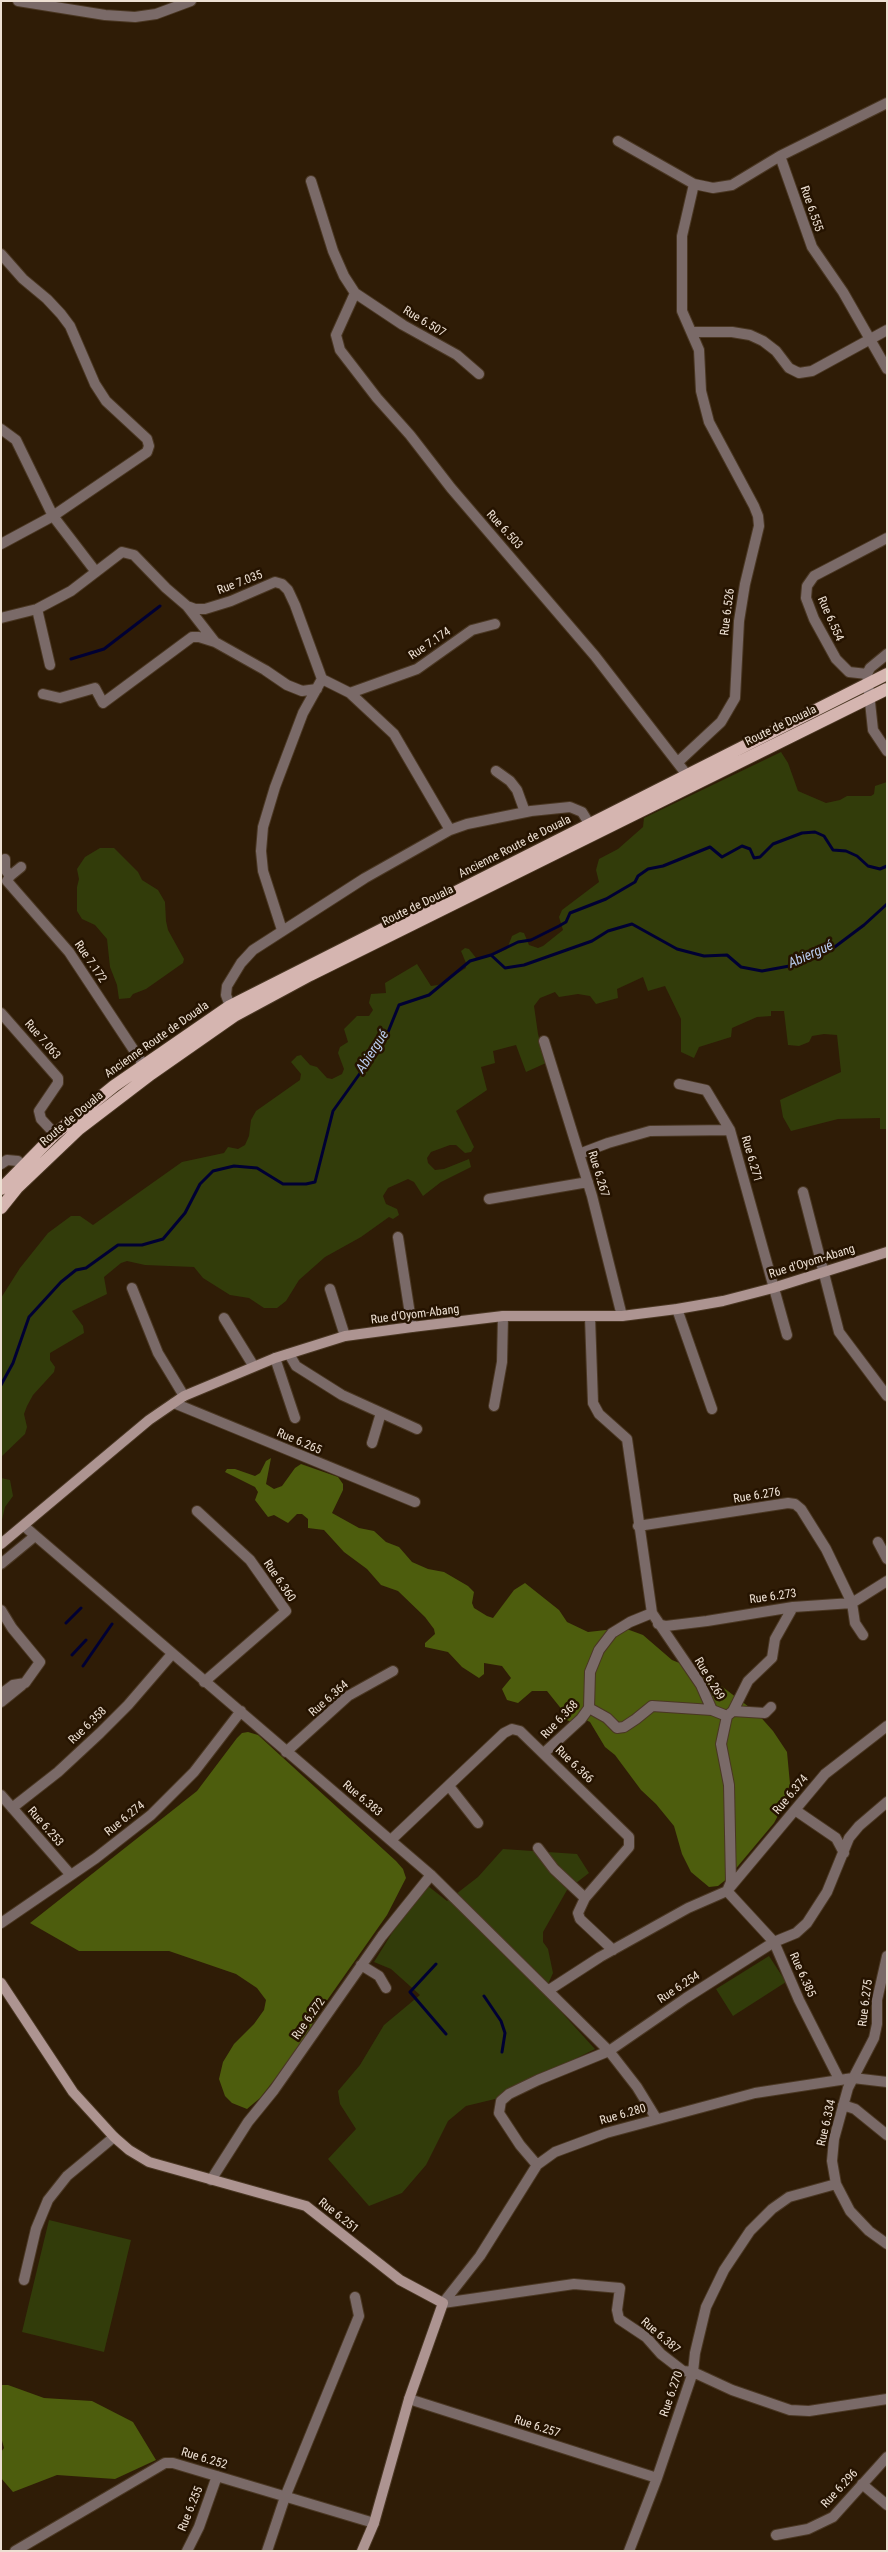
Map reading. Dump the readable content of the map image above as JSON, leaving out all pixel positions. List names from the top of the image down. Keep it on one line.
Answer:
{"streets":{"main road":["Route de Douala","Ancienne Route de Douala","Rue d'Oyom-Abang","Rue 6.251"],"street":["Rue 6.555","Rue 6.507","Rue 6.503","Rue 7.035","Rue 6.526","Rue 6.554","Rue 7.174","Rue 7.172","Rue 7.063","Rue 6.271","Rue 6.267","Rue 6.265","Rue 6.276","Rue 6.360","Rue 6.273","Rue 6.269","Rue 6.364","Rue 6.368","Rue 6.358","Rue 6.366","Rue 6.374","Rue 6.383","Rue 6.274","Rue 6.253","Rue 6.385","Rue 6.254","Rue 6.275","Rue 6.272","Rue 6.280","Rue 6.334","Rue 6.387","Rue 6.270","Rue 6.257","Rue 6.252","Rue 6.296","Rue 6.255"]},"crossings":[["Rue 6.507","Rue 6.503"],["Rue 6.503","Rue 6.526"],["Rue 6.503","Ancienne Route de Douala"],["Rue 6.554","Ancienne Route de Douala"],["Route de Douala","Ancienne Route de Douala"],["Ancienne Route de Douala","Rue 7.172"],["Ancienne Route de Douala","Rue 7.063"],["Rue 6.271","Rue 6.267"],["Rue 6.271","Rue d'Oyom-Abang"],["Rue 6.267","Rue d'Oyom-Abang"],["Rue d'Oyom-Abang","Rue 6.265"],["Rue d'Oyom-Abang","Rue 6.269"],["Rue d'Oyom-Abang","Rue 6.383"],["Rue 6.276","Rue 6.273"],["Rue 6.276","Rue 6.269"],["Rue 6.360","Rue 6.383"],["Rue 6.273","Rue 6.269"],["Rue 6.269","Rue 6.368"],["Rue 6.269","Rue 6.374"],["Rue 6.269","Rue 6.385"],["Rue 6.364","Rue 6.383"],["Rue 6.368","Rue 6.366"],["Rue 6.358","Rue 6.383"],["Rue 6.358","Rue 6.253"],["Rue 6.366","Rue 6.383"],["Rue 6.374","Rue 6.385"],["Rue 6.383","Rue 6.274"],["Rue 6.383","Rue 6.254"],["Rue 6.383","Rue 6.272"],["Rue 6.383","Rue 6.280"],["Rue 6.274","Rue 6.253"],["Rue 6.385","Rue 6.254"],["Rue 6.385","Rue 6.280"],["Rue 6.254","Rue 6.280"],["Rue 6.275","Rue 6.280"],["Rue 6.275","Rue 6.334"],["Rue 6.272","Rue 6.251"],["Rue 6.280","Rue 6.334"],["Rue 6.280","Rue 6.251"],["Rue 6.280","Rue 6.387"],["Rue 6.334","Rue 6.270"],["Rue 6.251","Rue 6.387"],["Rue 6.387","Rue 6.270"],["Rue 6.270","Rue 6.257"],["Rue 6.252","Rue 6.255"]],"water":["Abiergué"]}
